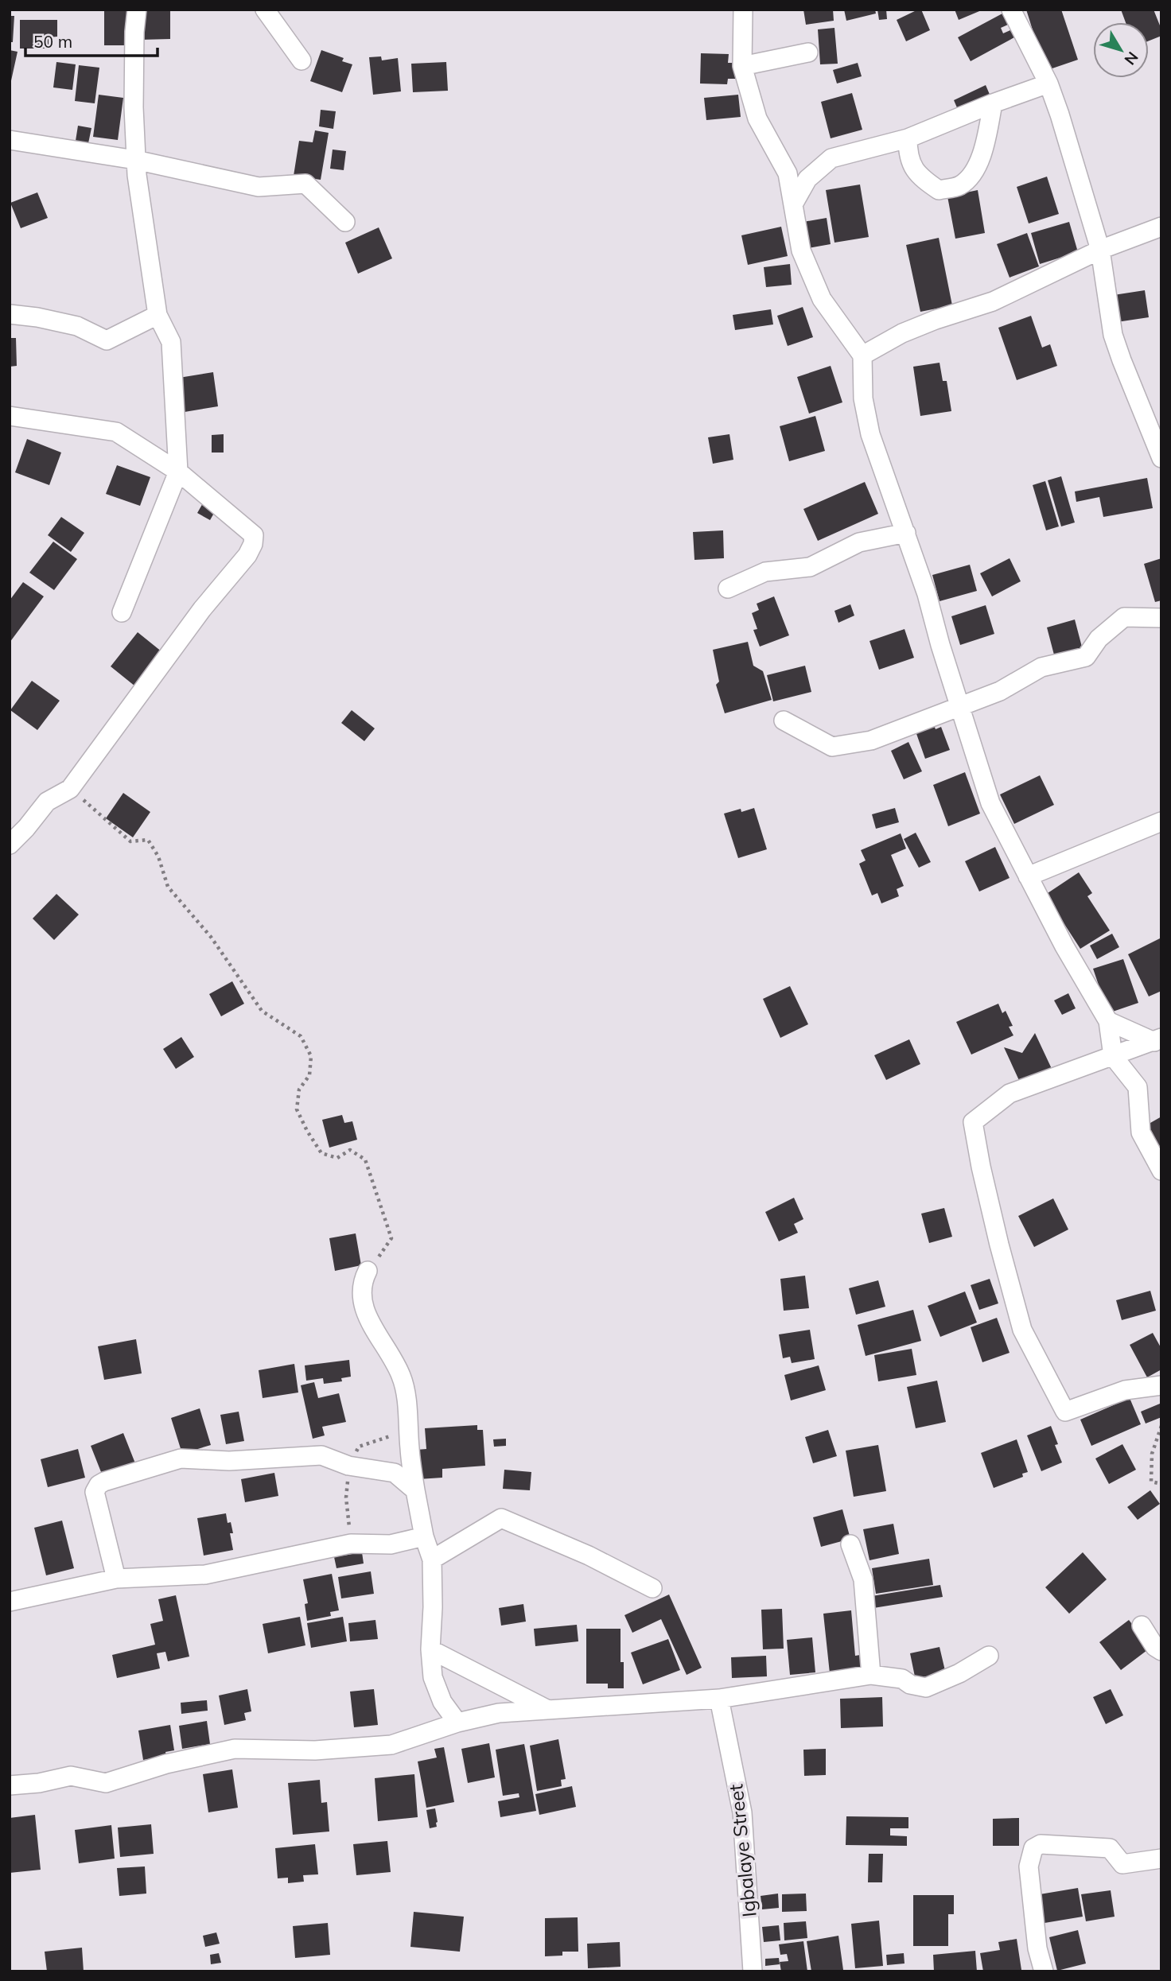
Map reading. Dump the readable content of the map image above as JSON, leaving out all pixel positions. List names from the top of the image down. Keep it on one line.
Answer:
{"streets":{"street":["Igbalaye Street"]},"scale_bar":"50 m","north":"bottom right"}
